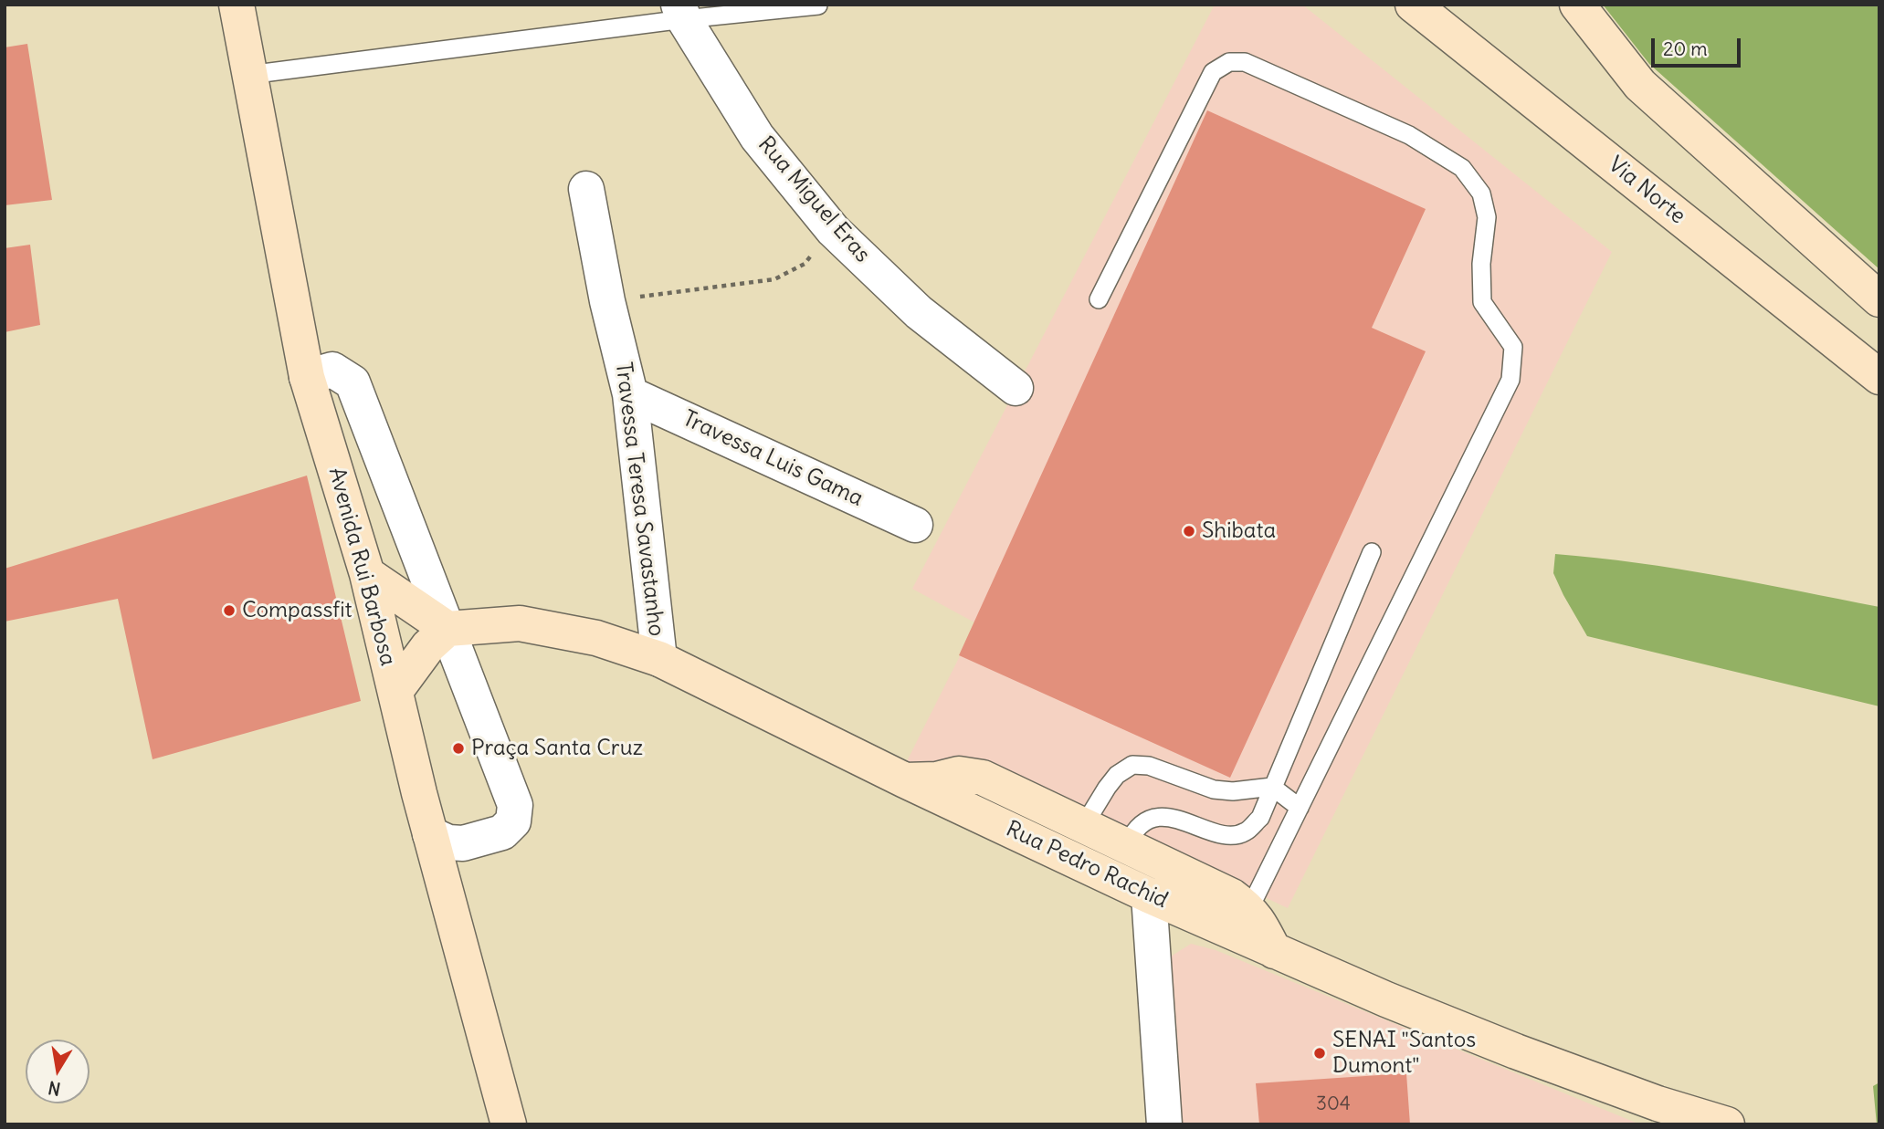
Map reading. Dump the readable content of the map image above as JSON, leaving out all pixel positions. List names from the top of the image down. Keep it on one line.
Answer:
{"streets":{"main road":["Via Norte","Avenida Rui Barbosa","Rua Pedro Rachid"],"street":["Rua Miguel Eras","Travessa Luis Gama","Travessa Teresa Savastanho"]},"crossings":[["Travessa Luis Gama","Travessa Teresa Savastanho"],["Travessa Teresa Savastanho","Rua Pedro Rachid"]],"places":["Shibata","Compassfit","Praça Santa Cruz","SENAI \"Santos Dumont\""],"house_numbers":["304"],"scale_bar":"20 m","north":"bottom"}
